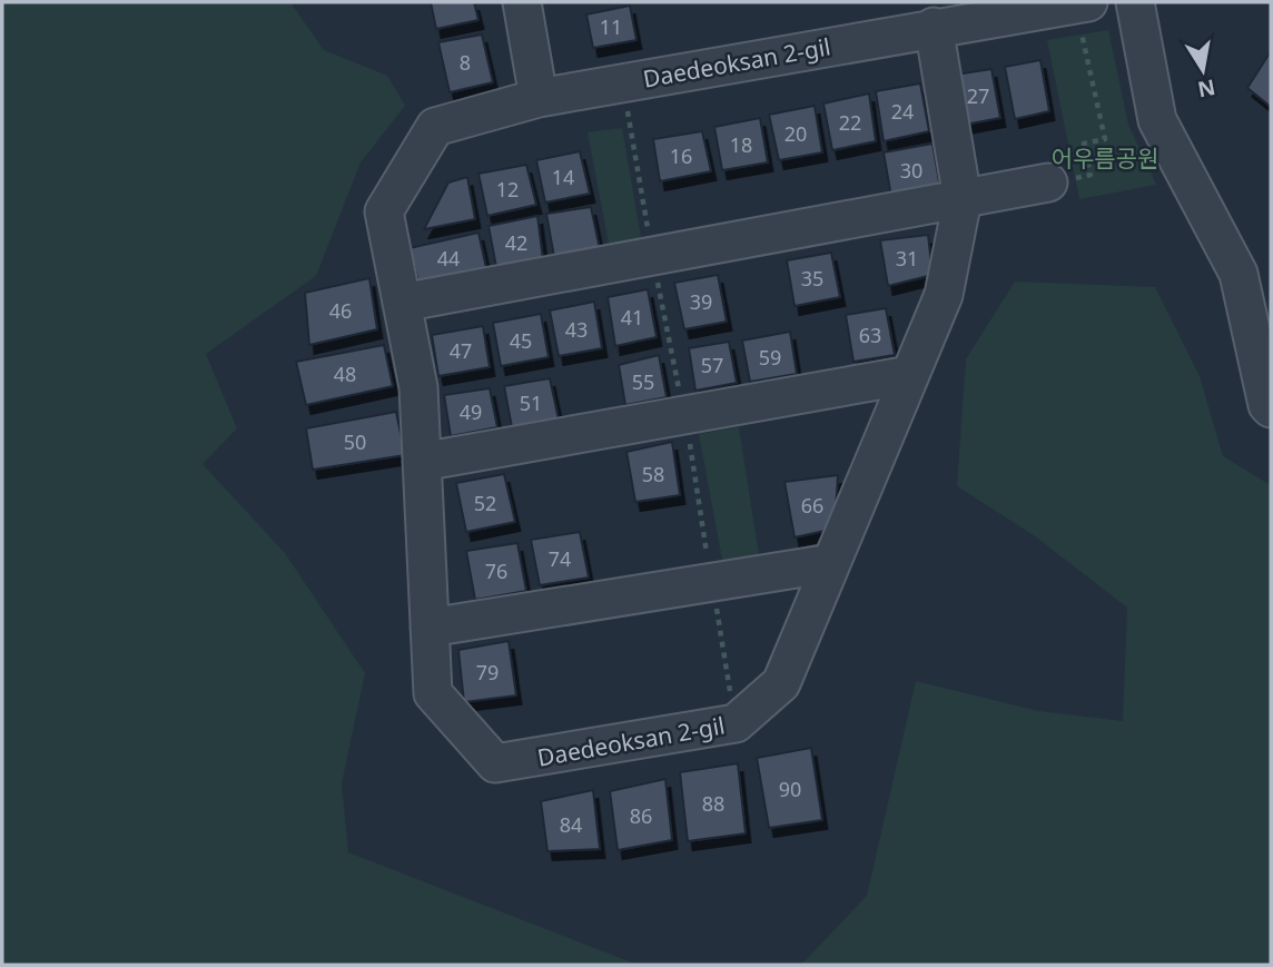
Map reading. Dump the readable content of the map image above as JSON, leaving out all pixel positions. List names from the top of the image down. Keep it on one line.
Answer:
{"streets":{"street":["Daedeoksan 2-gil"]},"parks":["어우름공원"],"house_numbers":["11","8","27","24","22","20","18","16","30","14","12","42","44","31","35","39","46","41","43","63","45","47","59","57","48","55","51","49","50","58","52","66","74","76","79","90","88","86","84"],"north":"bottom"}
